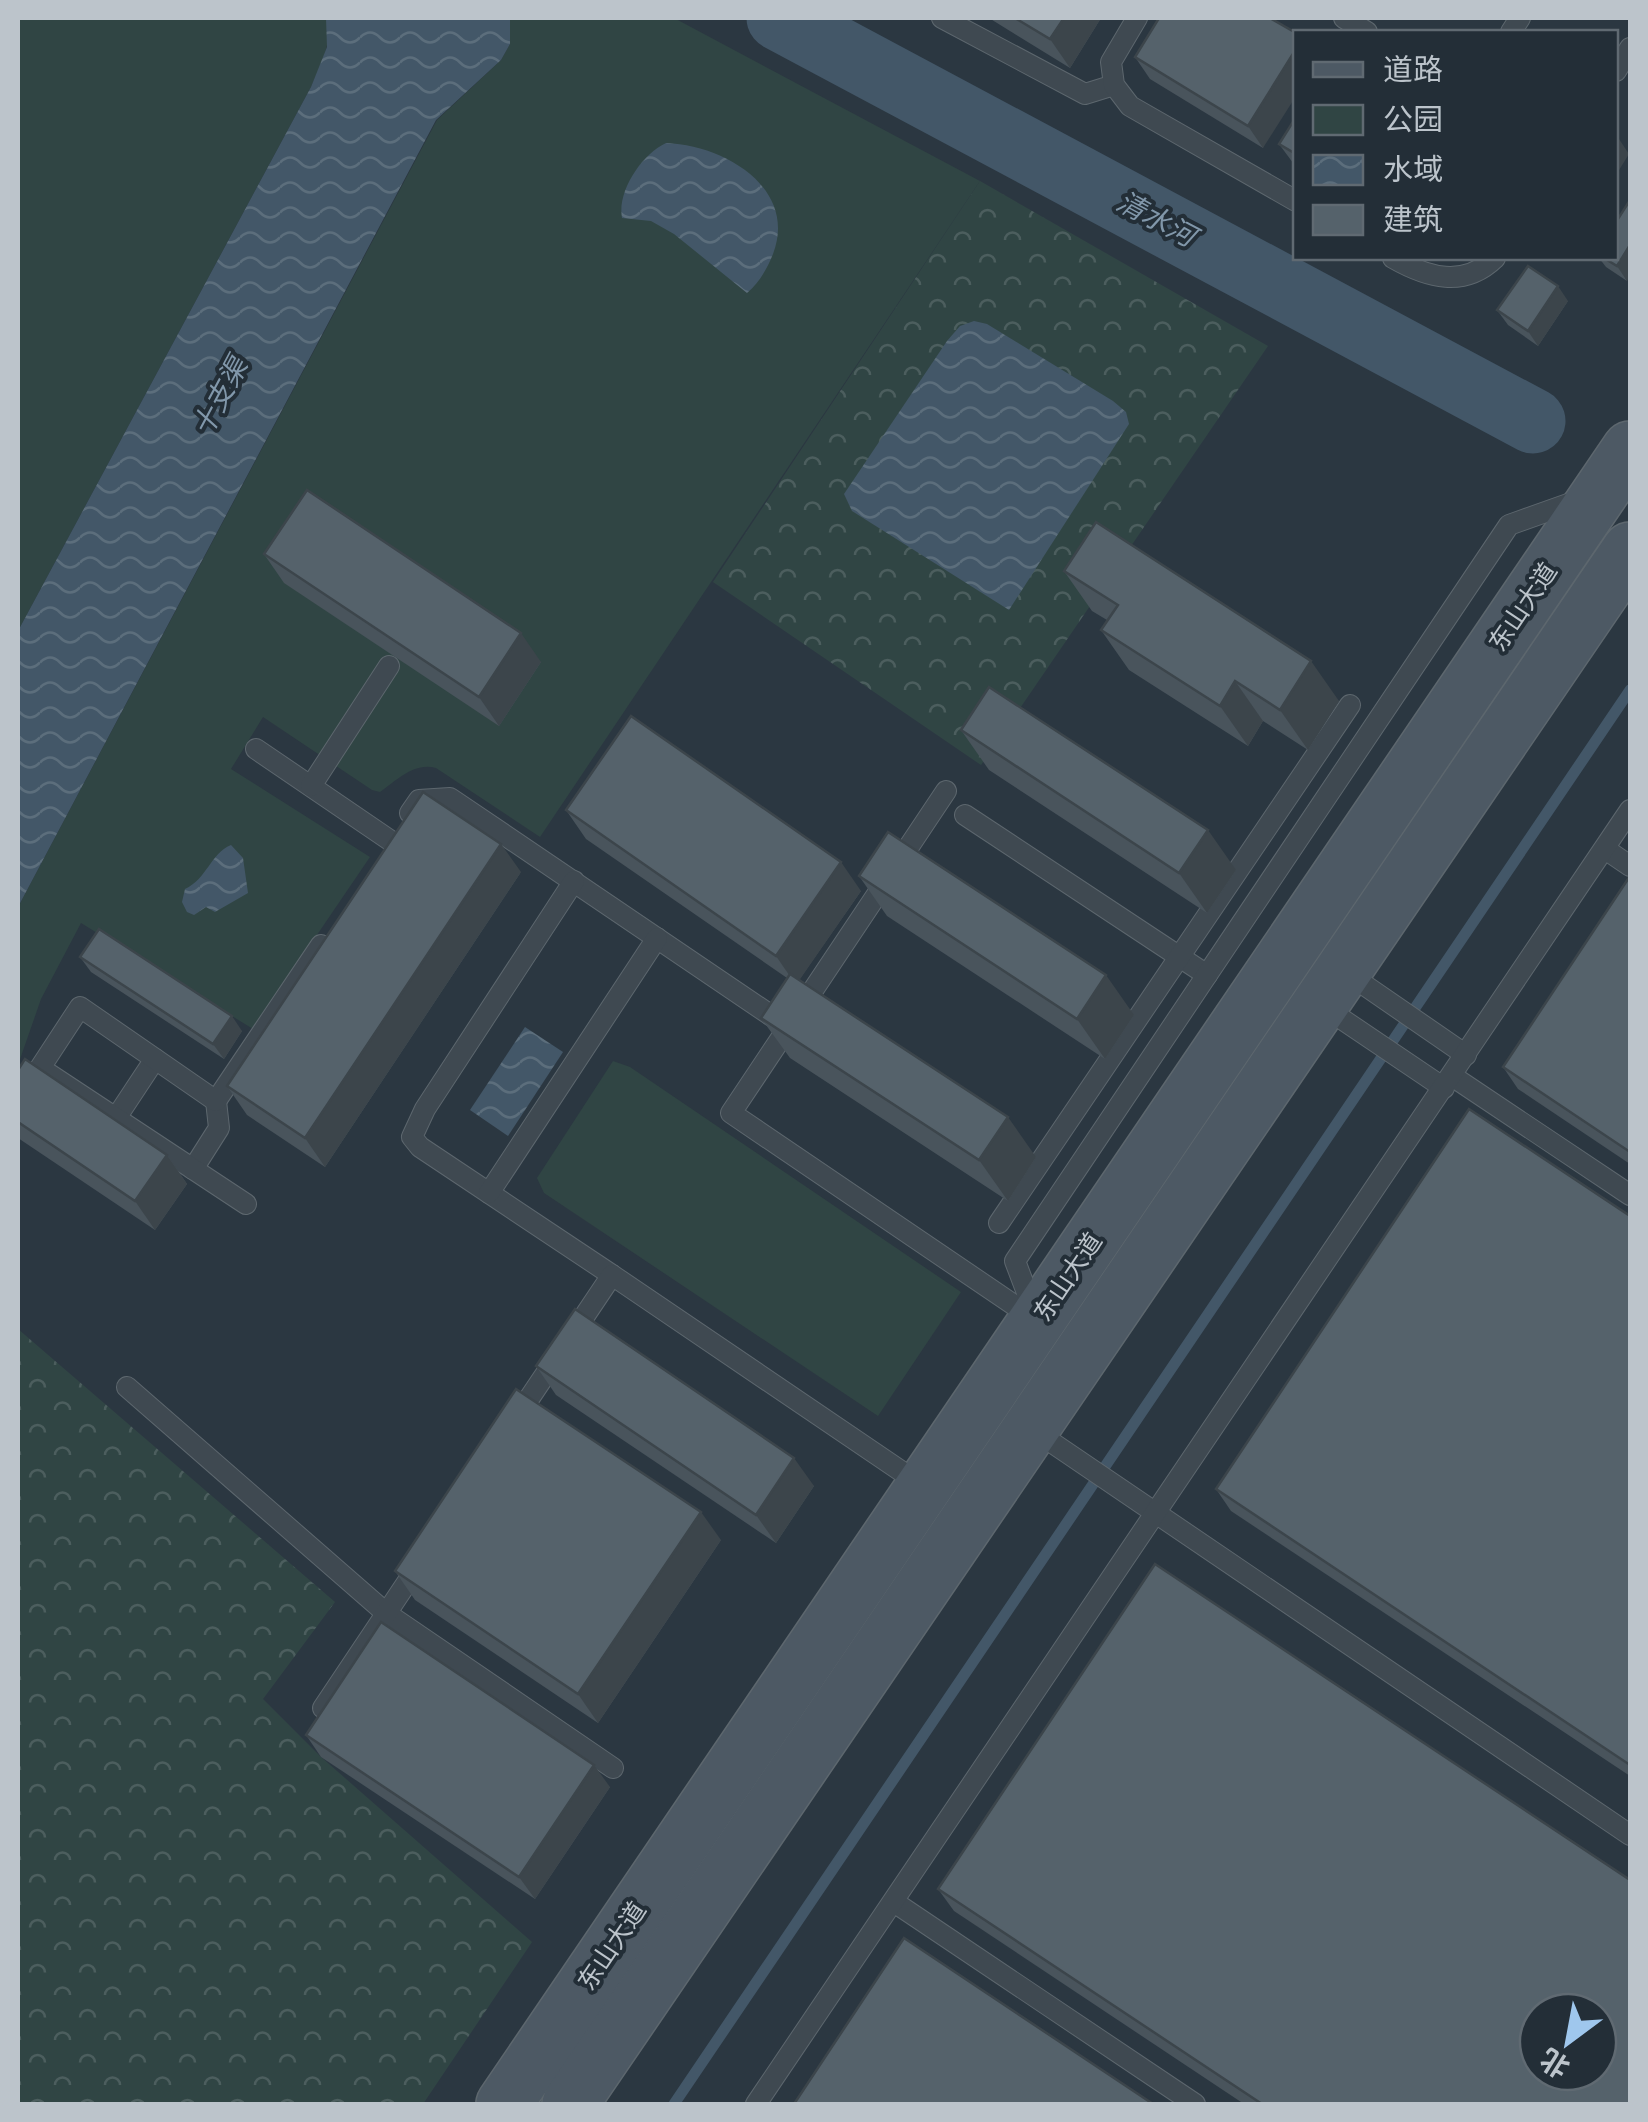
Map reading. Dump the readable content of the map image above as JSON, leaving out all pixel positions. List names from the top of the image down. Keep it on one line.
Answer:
{"streets":{"main road":["东山大道"]},"water":["清水河","十支渠"],"legend":["道路","公园","水域","建筑"],"north":"bottom left"}
